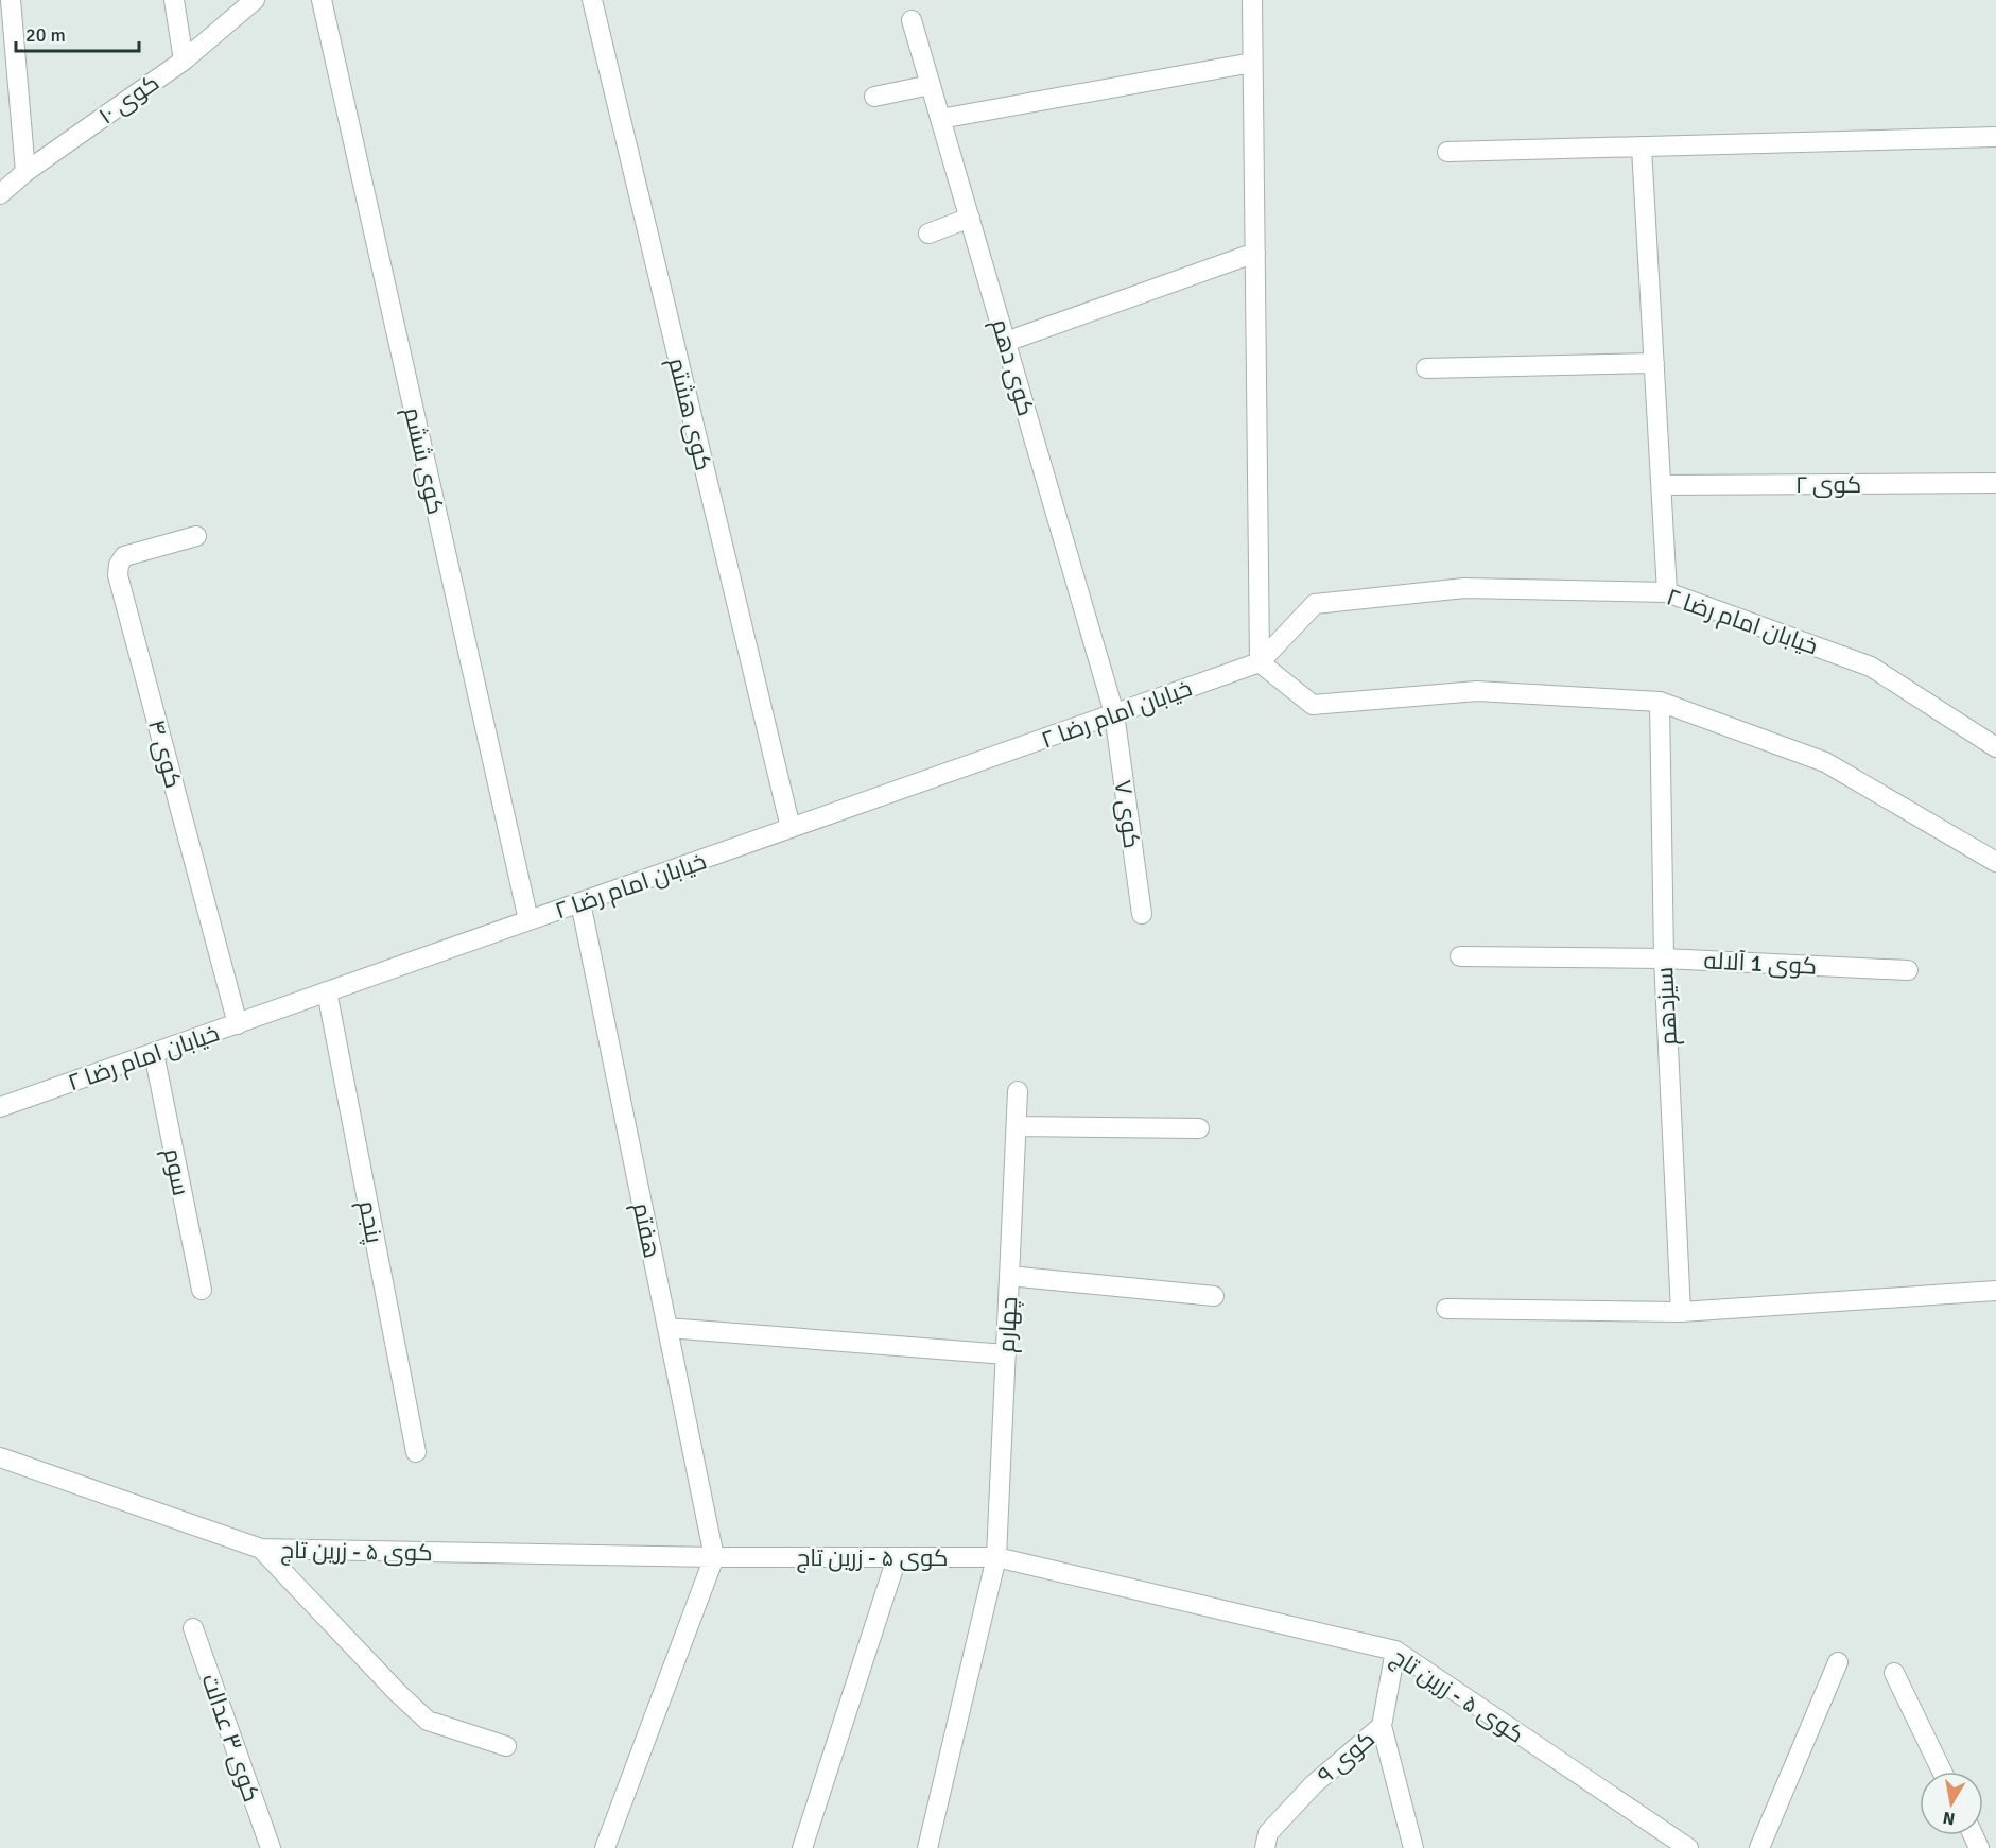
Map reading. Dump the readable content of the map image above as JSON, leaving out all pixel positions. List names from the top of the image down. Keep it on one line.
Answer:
{"streets":{"street":["کوی ۱۰","کوی دهم","کوی هشتم","کوی ششم","کوی ۲","خیابان امام رضا ۲","کوی ۴","کوی ۷","کوی 1 آلاله","سیزدهم","سوم","پنجم","هفتم","چهارم","کوی ۵ - زرین تاج","کوی ۳ عدالت","کوی ۹"]},"crossings":[["کوی دهم","خیابان امام رضا ۲"],["کوی دهم","کوی ۷"],["کوی هشتم","خیابان امام رضا ۲"],["کوی ششم","خیابان امام رضا ۲"],["خیابان امام رضا ۲","کوی ۴"],["خیابان امام رضا ۲","کوی ۷"],["خیابان امام رضا ۲","سوم"],["خیابان امام رضا ۲","پنجم"],["خیابان امام رضا ۲","هفتم"],["کوی 1 آلاله","سیزدهم"],["هفتم","کوی ۵ - زرین تاج"],["چهارم","کوی ۵ - زرین تاج"],["کوی ۵ - زرین تاج","کوی ۹"]],"scale_bar":"20 m","north":"bottom"}
